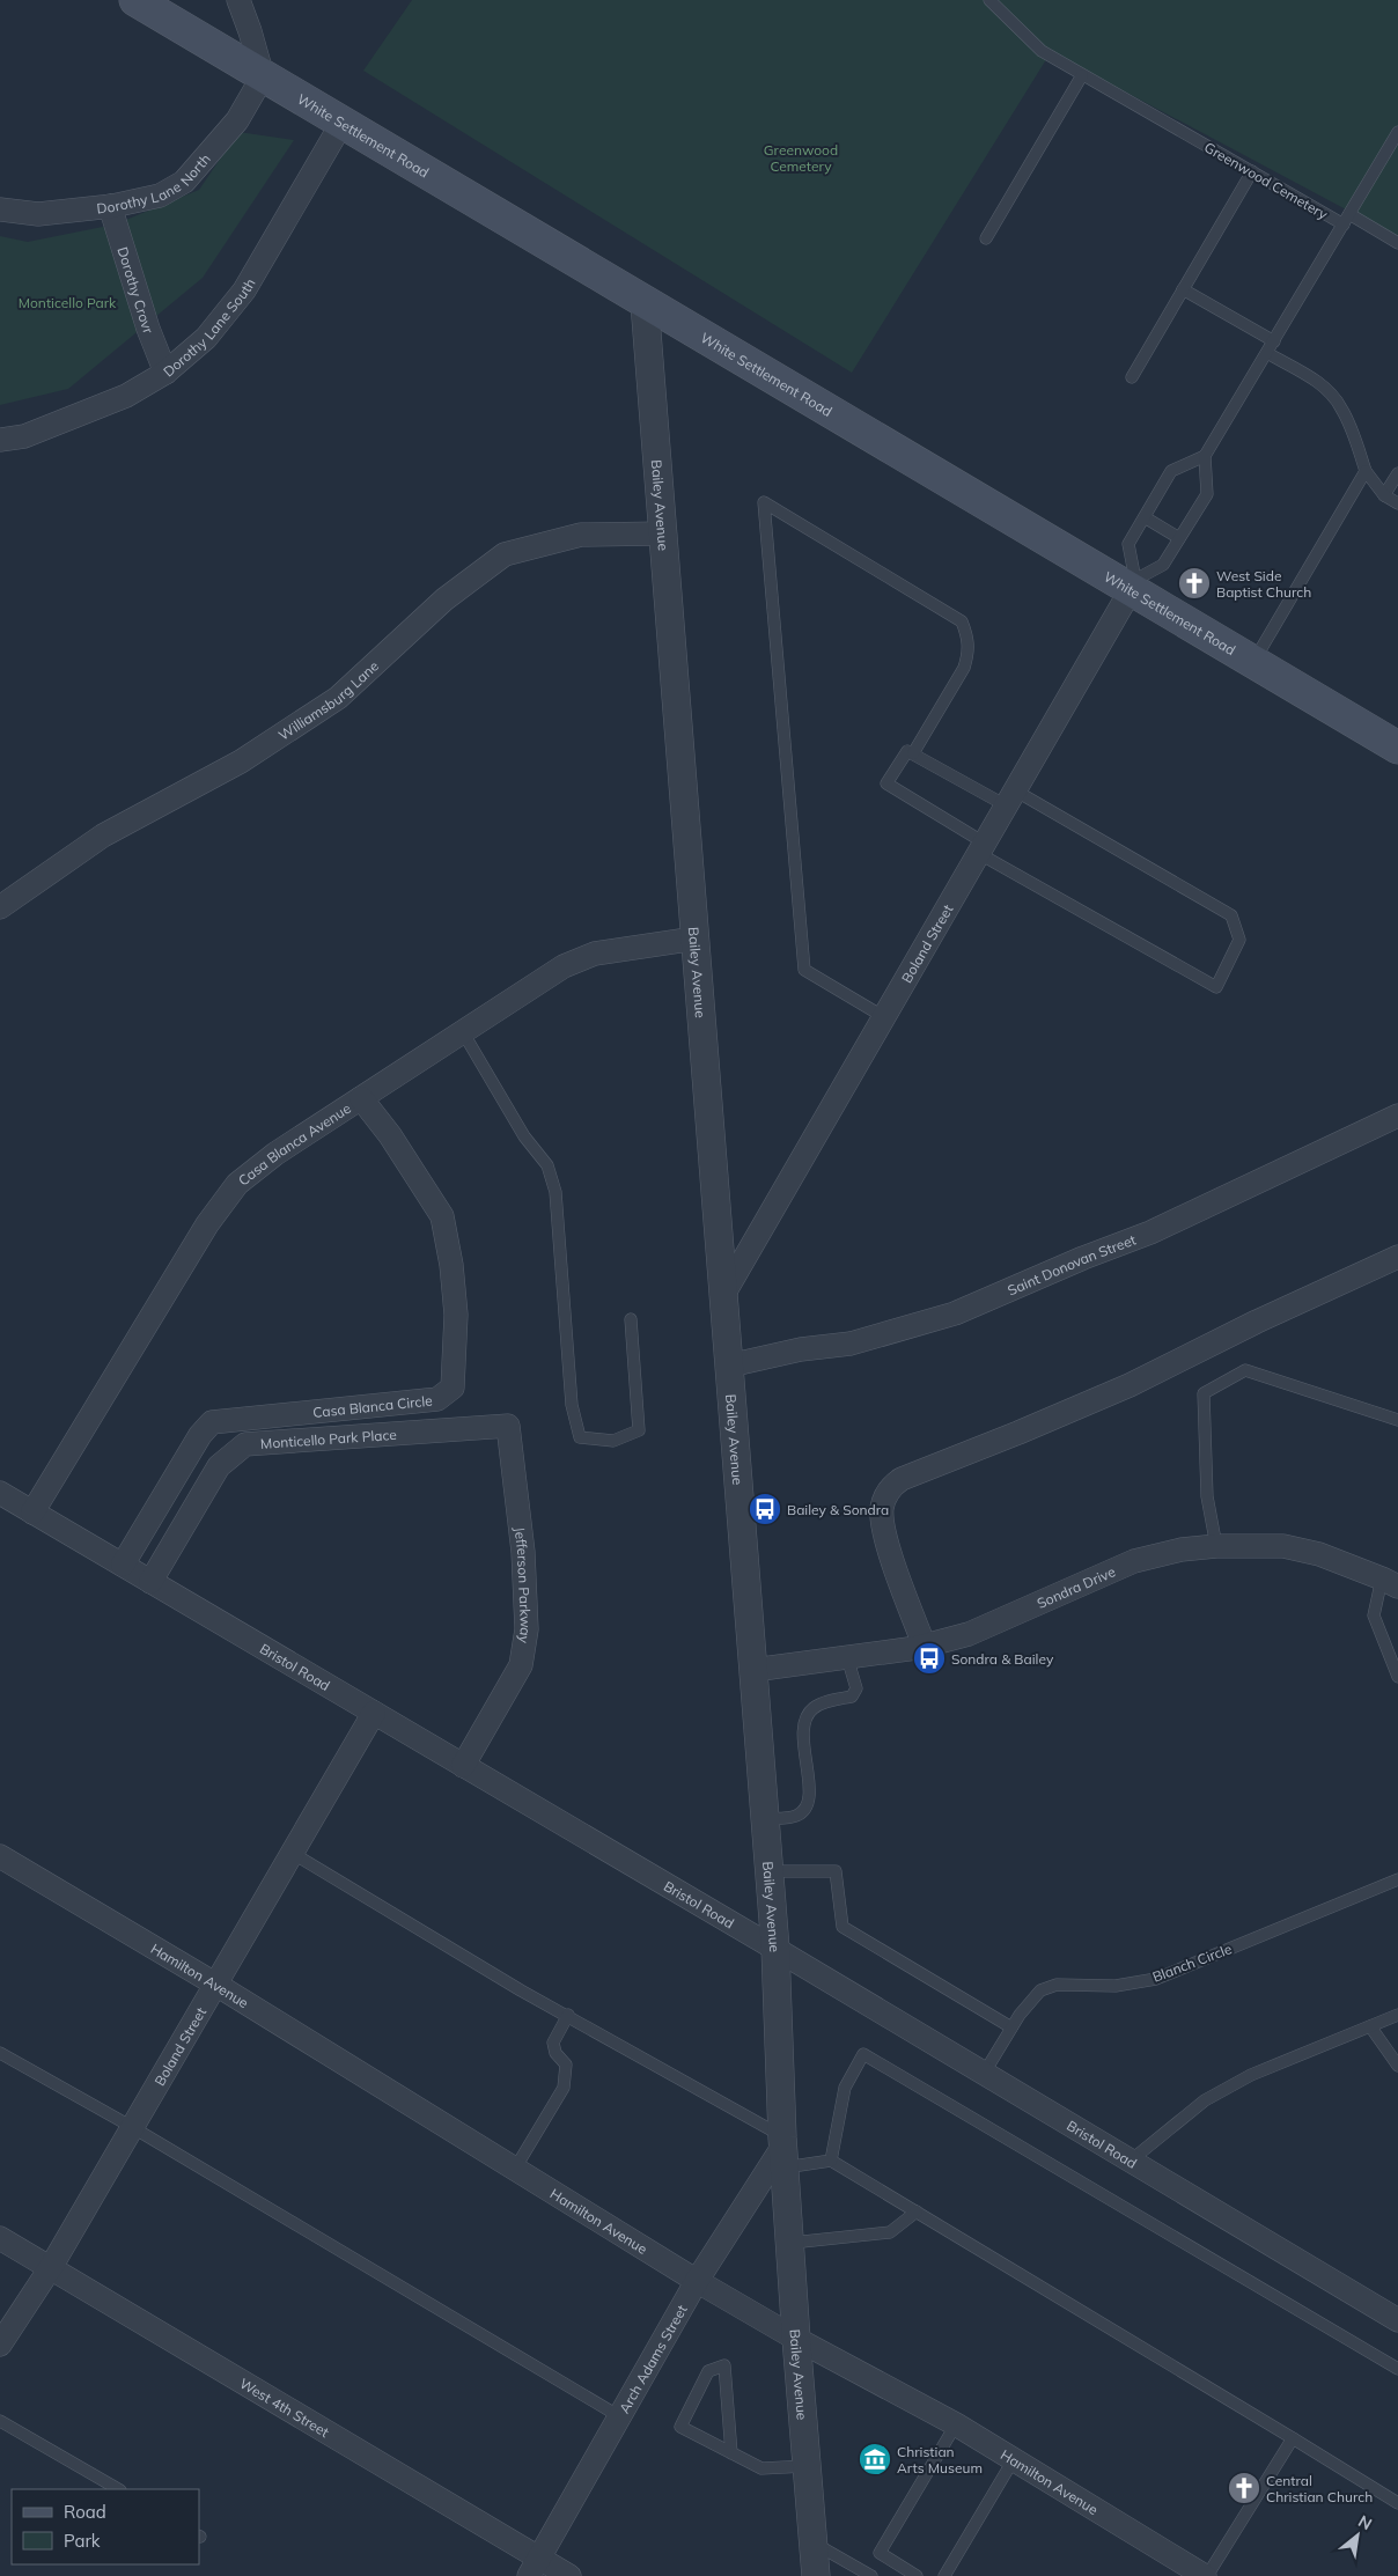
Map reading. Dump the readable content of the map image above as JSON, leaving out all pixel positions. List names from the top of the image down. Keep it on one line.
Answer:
{"streets":{"main road":["White Settlement Road"],"street":["Dorothy Lane North","Dorothy Crovr","Dorothy Lane South","Bailey Avenue","Williamsburg Lane","Boland Street","Casa Blanca Avenue","Saint Donovan Street","Casa Blanca Circle","Monticello Park Place","Jefferson Parkway","Sondra Drive","Bristol Road","Hamilton Avenue","Arch Adams Street","West 4th Street"],"lane":["Greenwood Cemetery","Blanch Circle"]},"crossings":[["White Settlement Road","Dorothy Lane North"],["White Settlement Road","Dorothy Lane South"],["White Settlement Road","Bailey Avenue"],["White Settlement Road","Boland Street"],["Dorothy Lane North","Dorothy Crovr"],["Dorothy Crovr","Dorothy Lane South"],["Bailey Avenue","Williamsburg Lane"],["Bailey Avenue","Boland Street"],["Bailey Avenue","Casa Blanca Avenue"],["Bailey Avenue","Saint Donovan Street"],["Bailey Avenue","Sondra Drive"],["Bailey Avenue","Bristol Road"],["Bailey Avenue","Hamilton Avenue"],["Bailey Avenue","Arch Adams Street"],["Boland Street","Bristol Road"],["Boland Street","Hamilton Avenue"],["Boland Street","West 4th Street"],["Casa Blanca Avenue","Casa Blanca Circle"],["Casa Blanca Avenue","Bristol Road"],["Casa Blanca Circle","Bristol Road"],["Monticello Park Place","Jefferson Parkway"],["Monticello Park Place","Bristol Road"],["Jefferson Parkway","Bristol Road"],["Bristol Road","Blanch Circle"],["Hamilton Avenue","Arch Adams Street"],["Arch Adams Street","West 4th Street"]],"parks":["Greenwood Cemetery","Monticello Park"],"places":{"church":["West Side Baptist Church","Central Christian Church"],"bus stop":["Bailey & Sondra","Sondra & Bailey"],"museum":["Christian Arts Museum"]},"legend":["Road","Park"],"north":"top right"}
